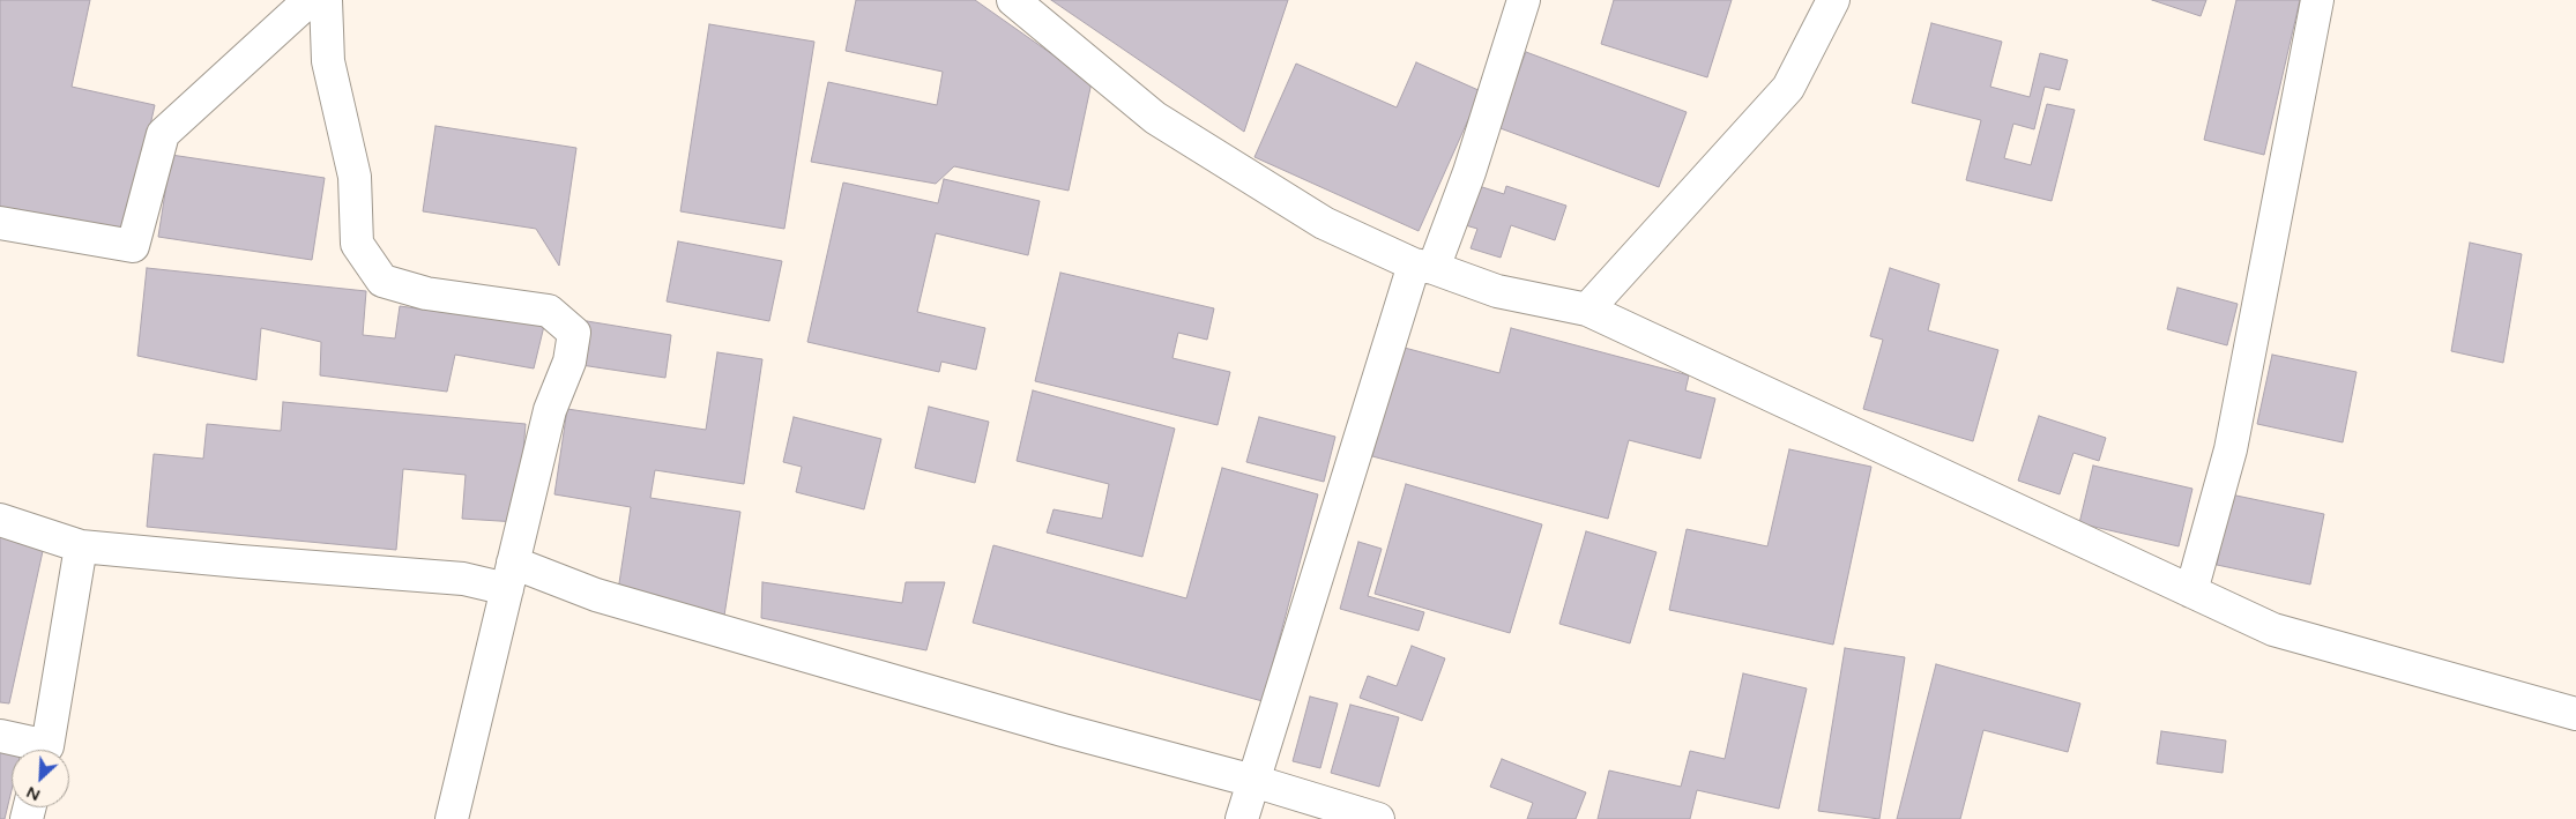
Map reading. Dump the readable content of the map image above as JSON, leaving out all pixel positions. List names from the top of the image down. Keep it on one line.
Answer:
{"north":"bottom left"}
